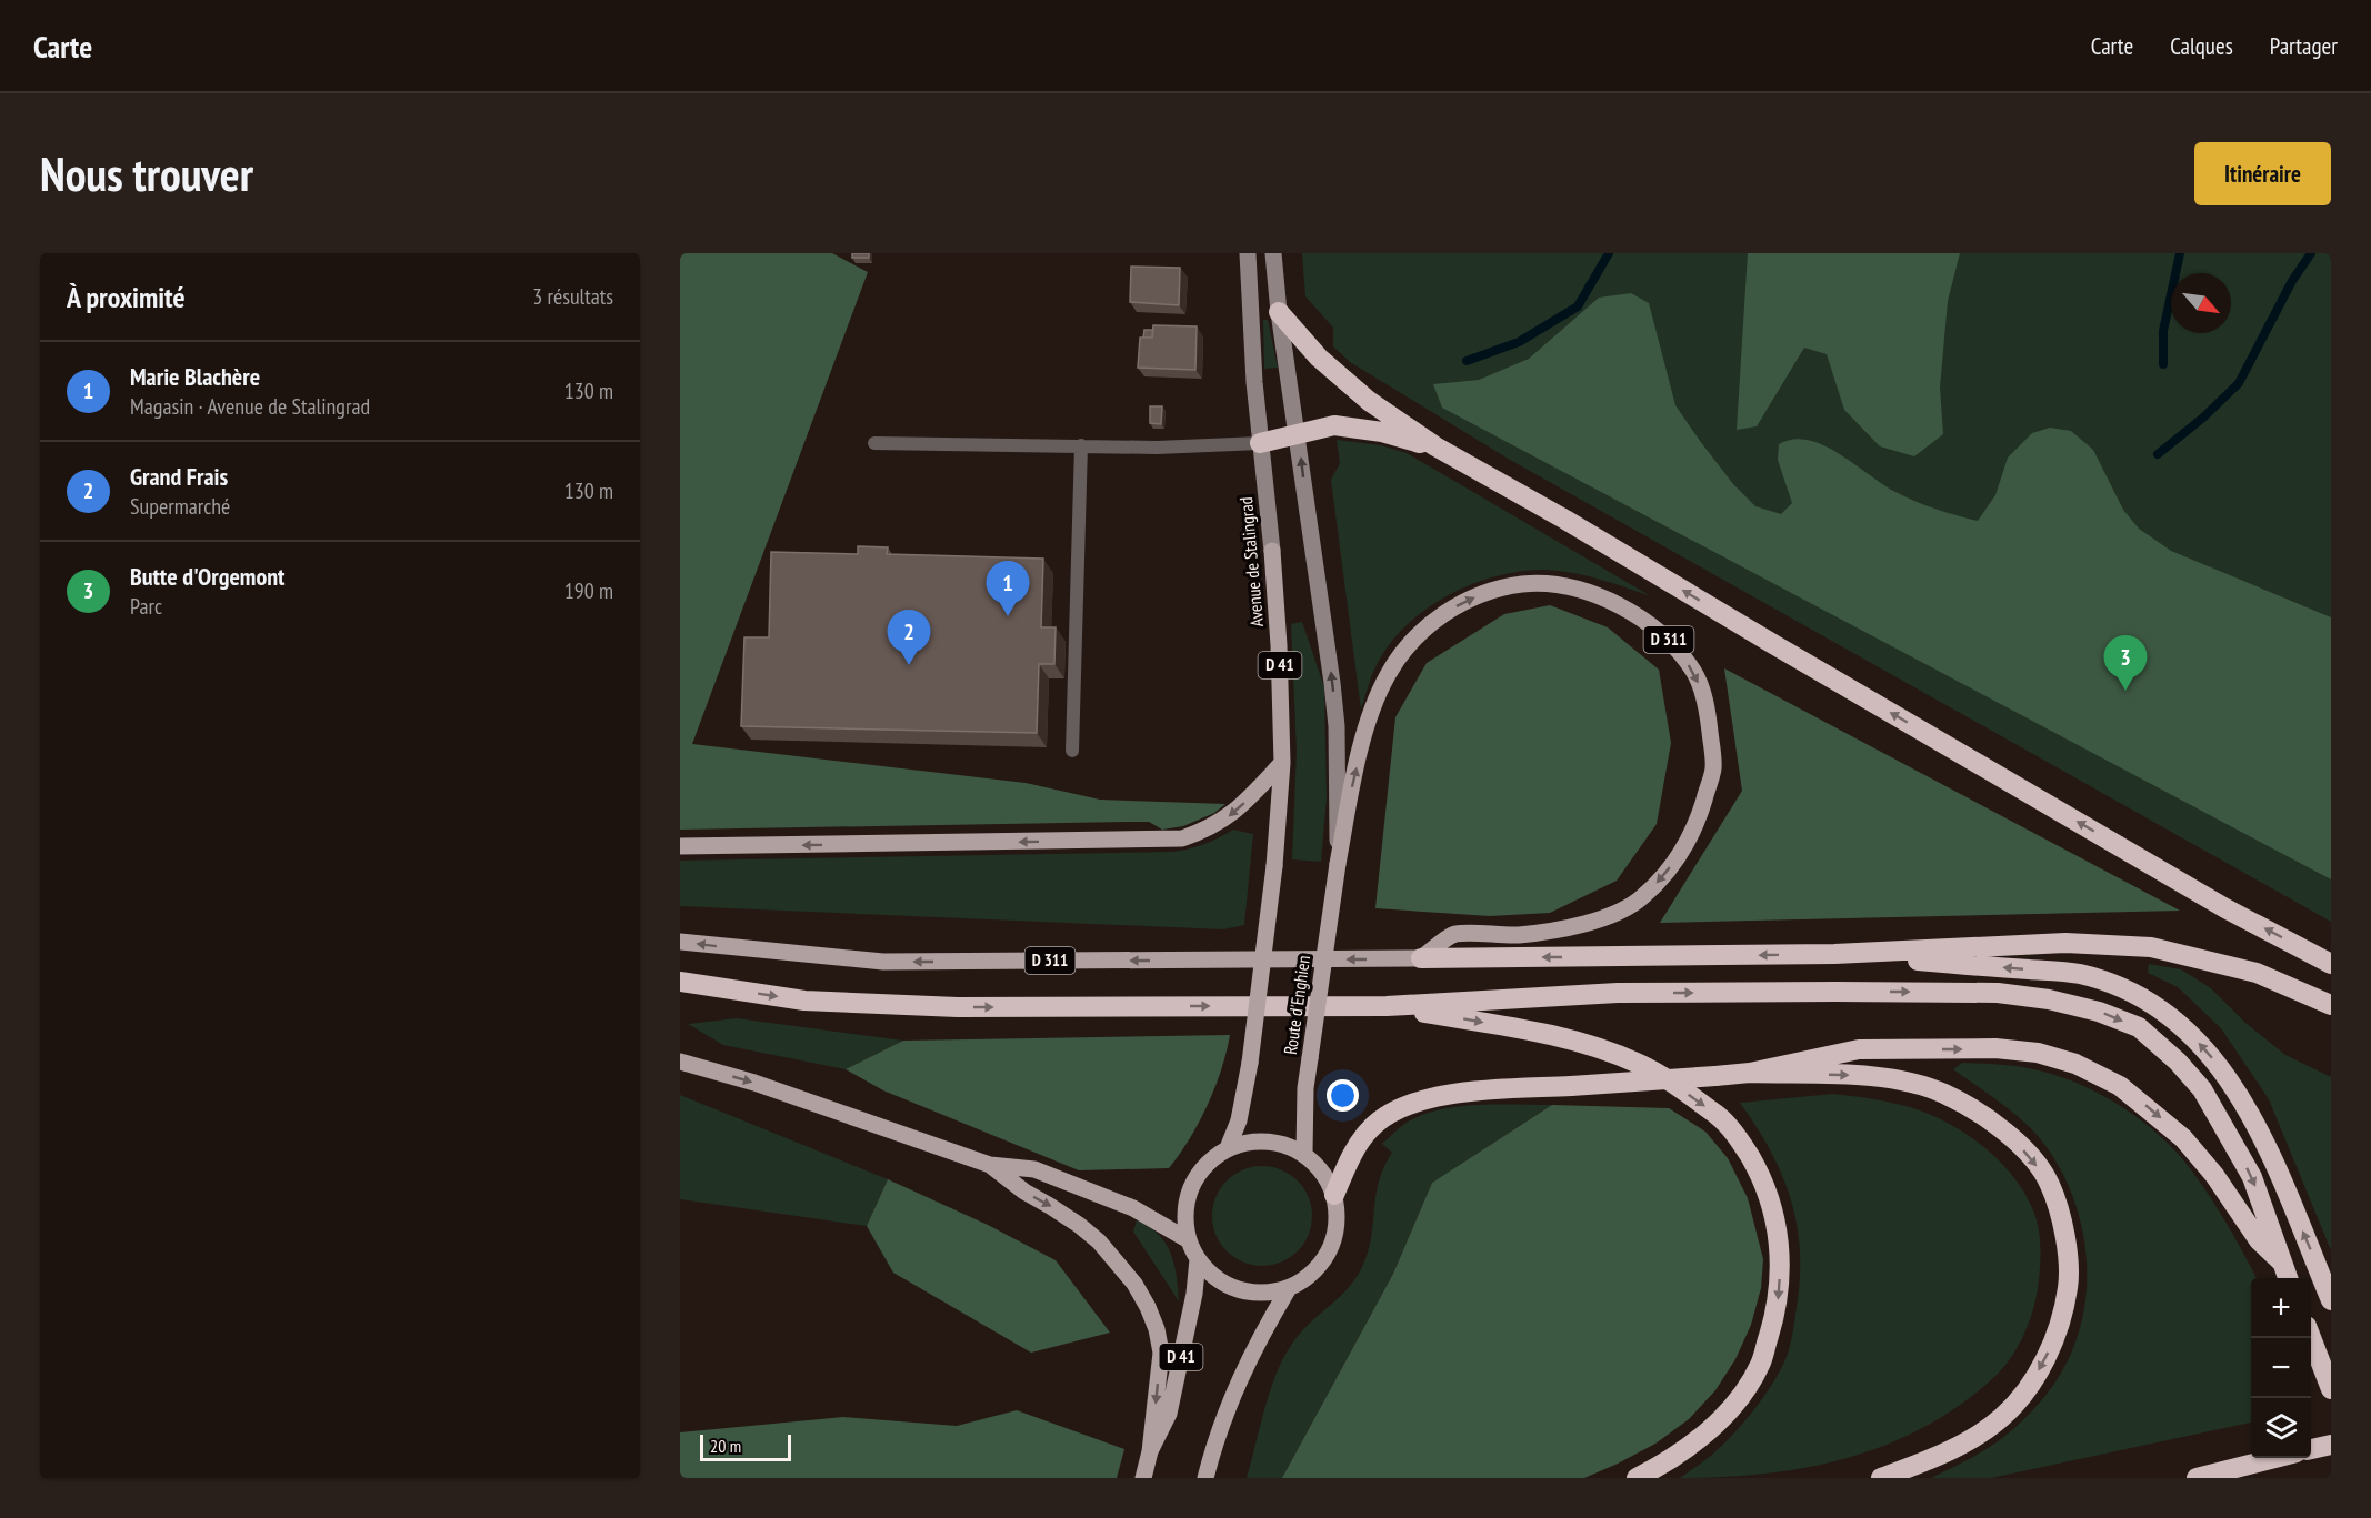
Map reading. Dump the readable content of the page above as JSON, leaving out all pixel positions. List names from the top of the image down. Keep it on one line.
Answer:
{"streets":{"main road":["Avenue de Stalingrad","D 311","D 41","Route d'Enghien"]},"crossings":[["Avenue de Stalingrad","D 41"],["Avenue de Stalingrad","Route d'Enghien"],["D 311","D 41"],["D 311","Route d'Enghien"],["D 41","Route d'Enghien"]],"scale_bar":"20 m","north":"bottom right","page":{"header":"Carte","nav":["Carte","Calques","Partager"],"buttons":"Itinéraire","title":"Nous trouver","heading":["À proximité","3 résultats"],"list":[{"mark":"1","name":"Marie Blachère","note":"Magasin · Avenue de Stalingrad","value":"130 m"},{"mark":"2","name":"Grand Frais","note":"Supermarché","value":"130 m"},{"mark":"3","name":"Butte d'Orgemont","note":"Parc","value":"190 m"}],"pins":["1","2","3"],"map_buttons":["+","−"],"scale":"20 m"}}
